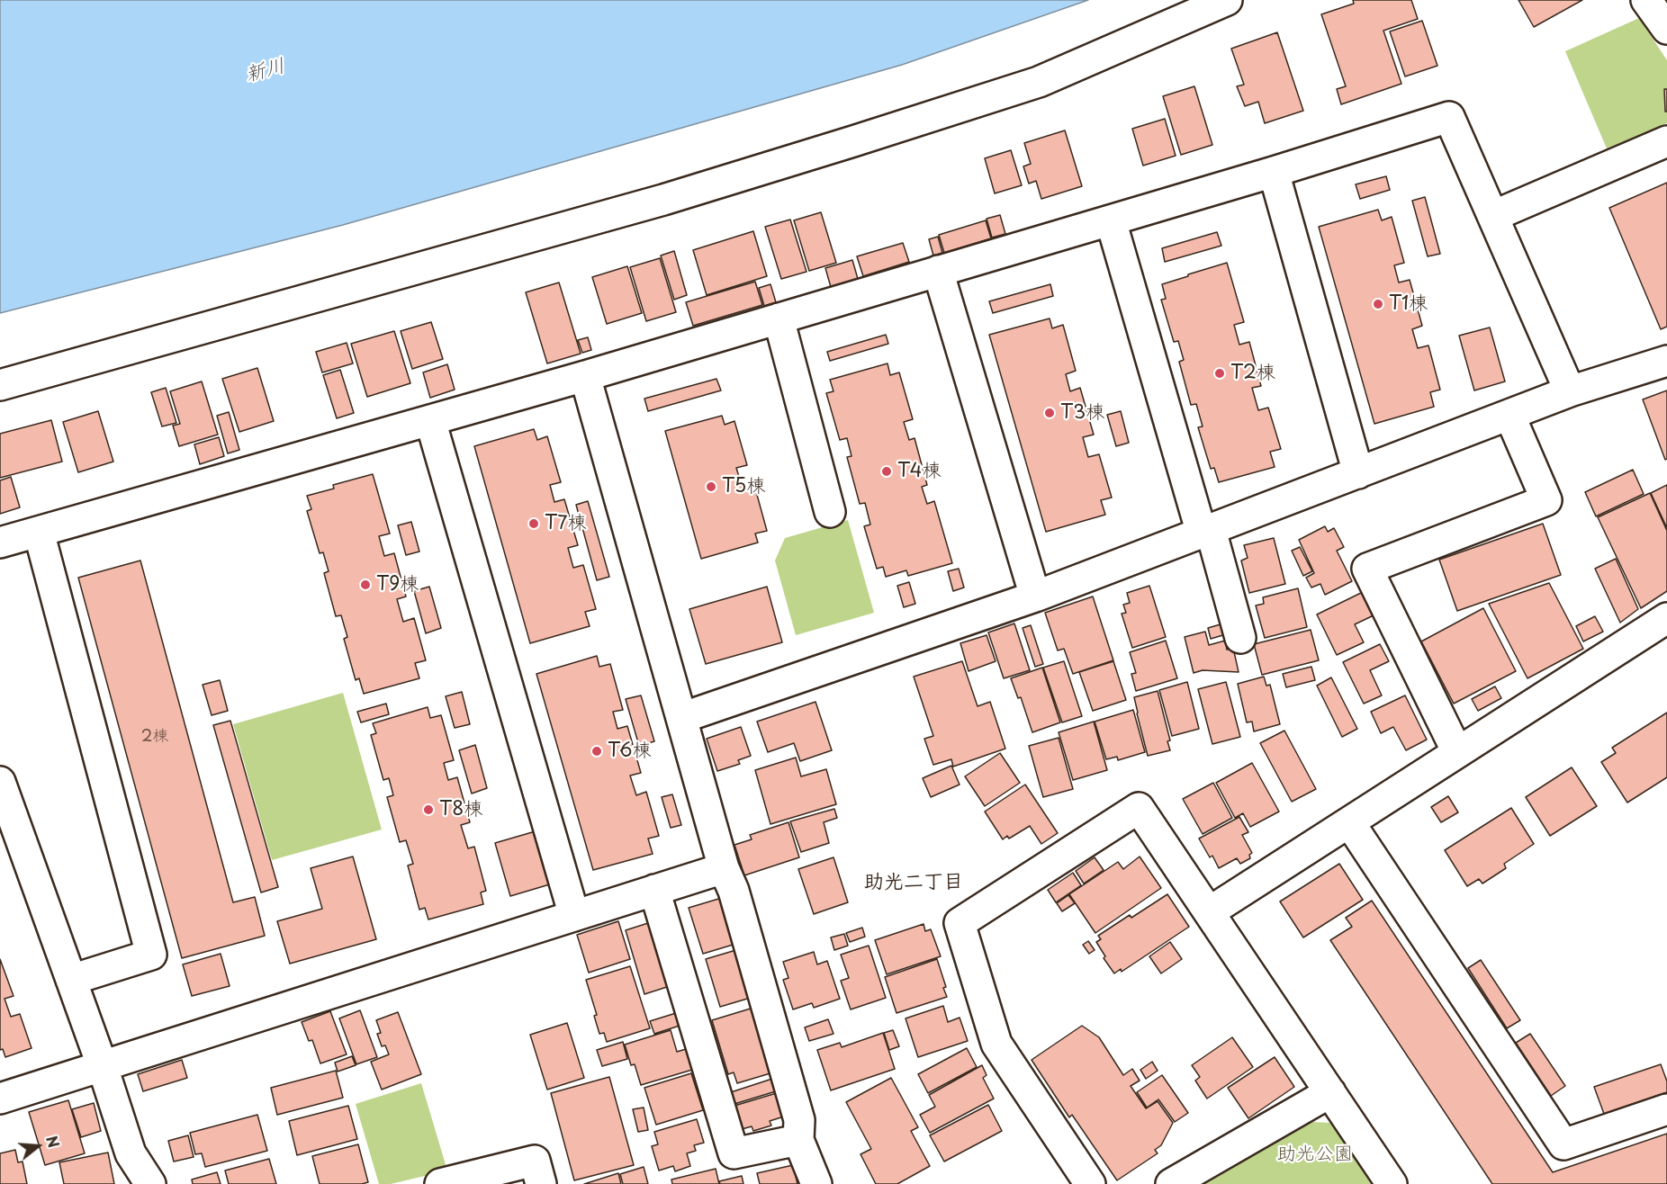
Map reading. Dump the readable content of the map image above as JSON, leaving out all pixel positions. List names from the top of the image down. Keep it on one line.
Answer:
{"districts":["助光二丁目"],"water":["新川"],"parks":["助光公園"],"places":["T1棟","T2棟","T3棟","T4棟","T5棟","T7棟","T9棟","T6棟","T8棟"],"house_numbers":["2棟"],"north":"right"}
